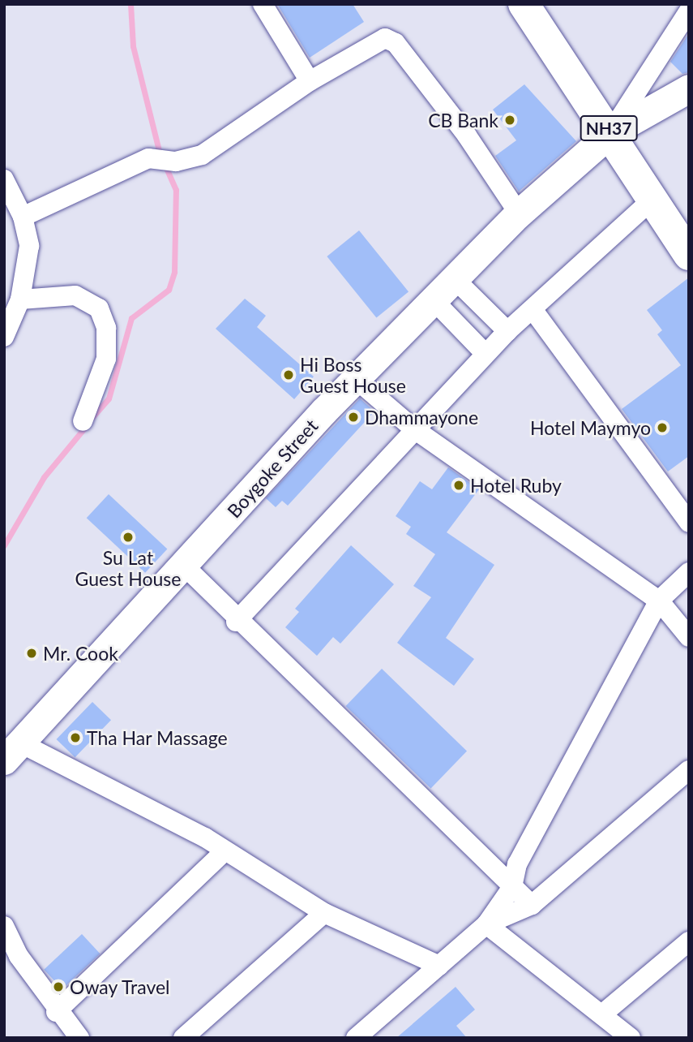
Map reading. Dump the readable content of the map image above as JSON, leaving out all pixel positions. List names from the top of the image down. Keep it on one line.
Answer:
{"streets":{"highway":["NH37"],"street":["Boygoke Street"]},"crossings":[["NH37","Boygoke Street"]],"places":["CB Bank","Hi Boss Guest House","Dhammayone","Hotel Maymyo","Hotel Ruby","Su Lat Guest House","Mr. Cook","Tha Har Massage","Oway Travel"]}
